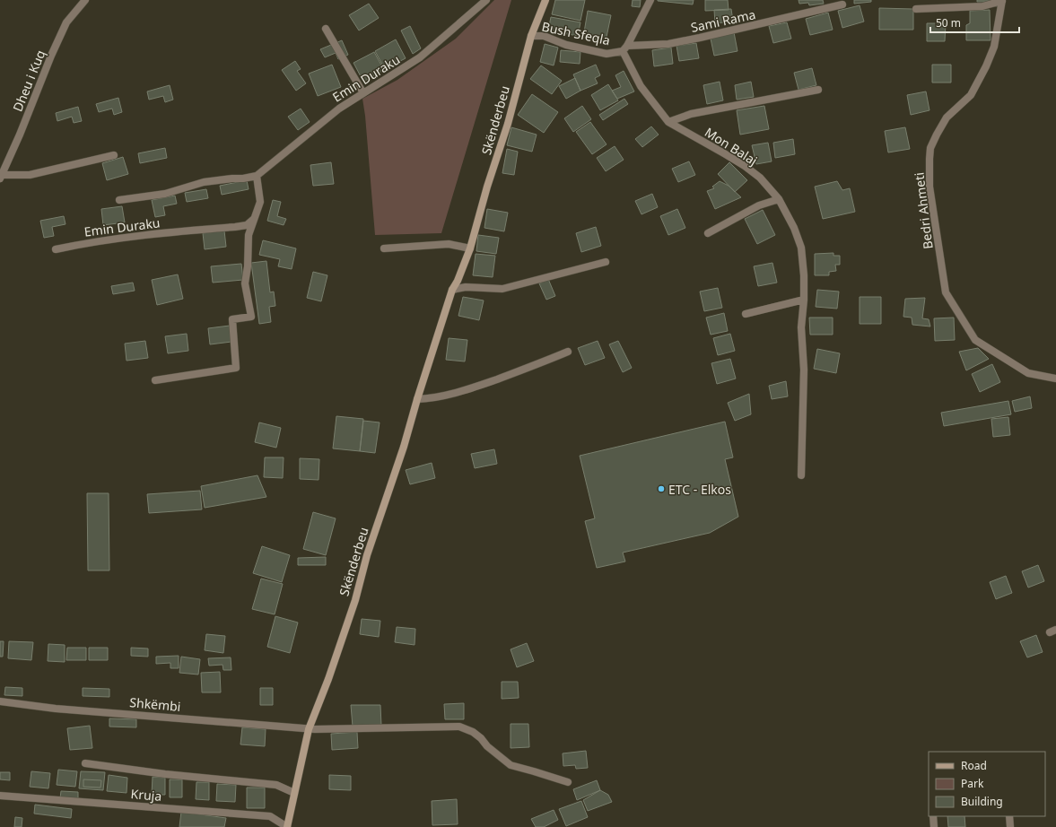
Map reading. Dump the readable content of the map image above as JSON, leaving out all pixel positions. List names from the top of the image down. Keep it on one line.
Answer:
{"streets":{"main road":["Skënderbeu"],"street":["Sami Rama","Bush Sfeqla","Emin Duraku","Dheu i Kuq","Mon Balaj","Bedri Ahmeti","Shkëmbi","Kruja"]},"crossings":[["Sami Rama","Bush Sfeqla"],["Sami Rama","Mon Balaj"],["Bush Sfeqla","Skënderbeu"],["Bush Sfeqla","Mon Balaj"],["Skënderbeu","Shkëmbi"],["Skënderbeu","Kruja"]],"places":["ETC - Elkos"],"legend":["Road","Park","Building"],"scale_bar":"50 m"}
